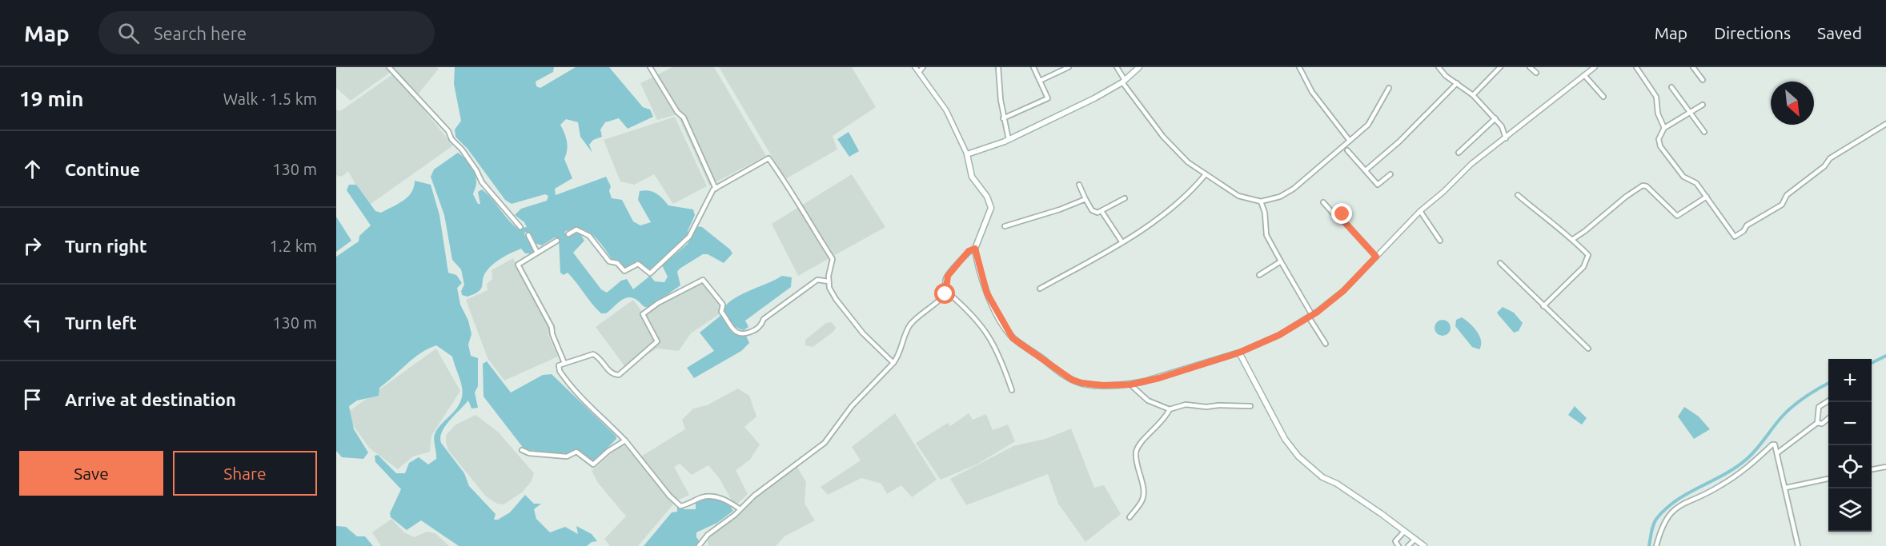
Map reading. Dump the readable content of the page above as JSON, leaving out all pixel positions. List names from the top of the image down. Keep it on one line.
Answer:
{"north":"bottom right","page":{"header":"Map","search":"Search here","nav":["Map","Directions","Saved"],"heading":["19 min","Walk · 1.5 km"],"list":[["Continue","130 m"],["Turn right","1.2 km"],["Turn left","130 m"],"Arrive at destination"],"map_buttons":["+","−"],"buttons":["Save","Share"]}}
